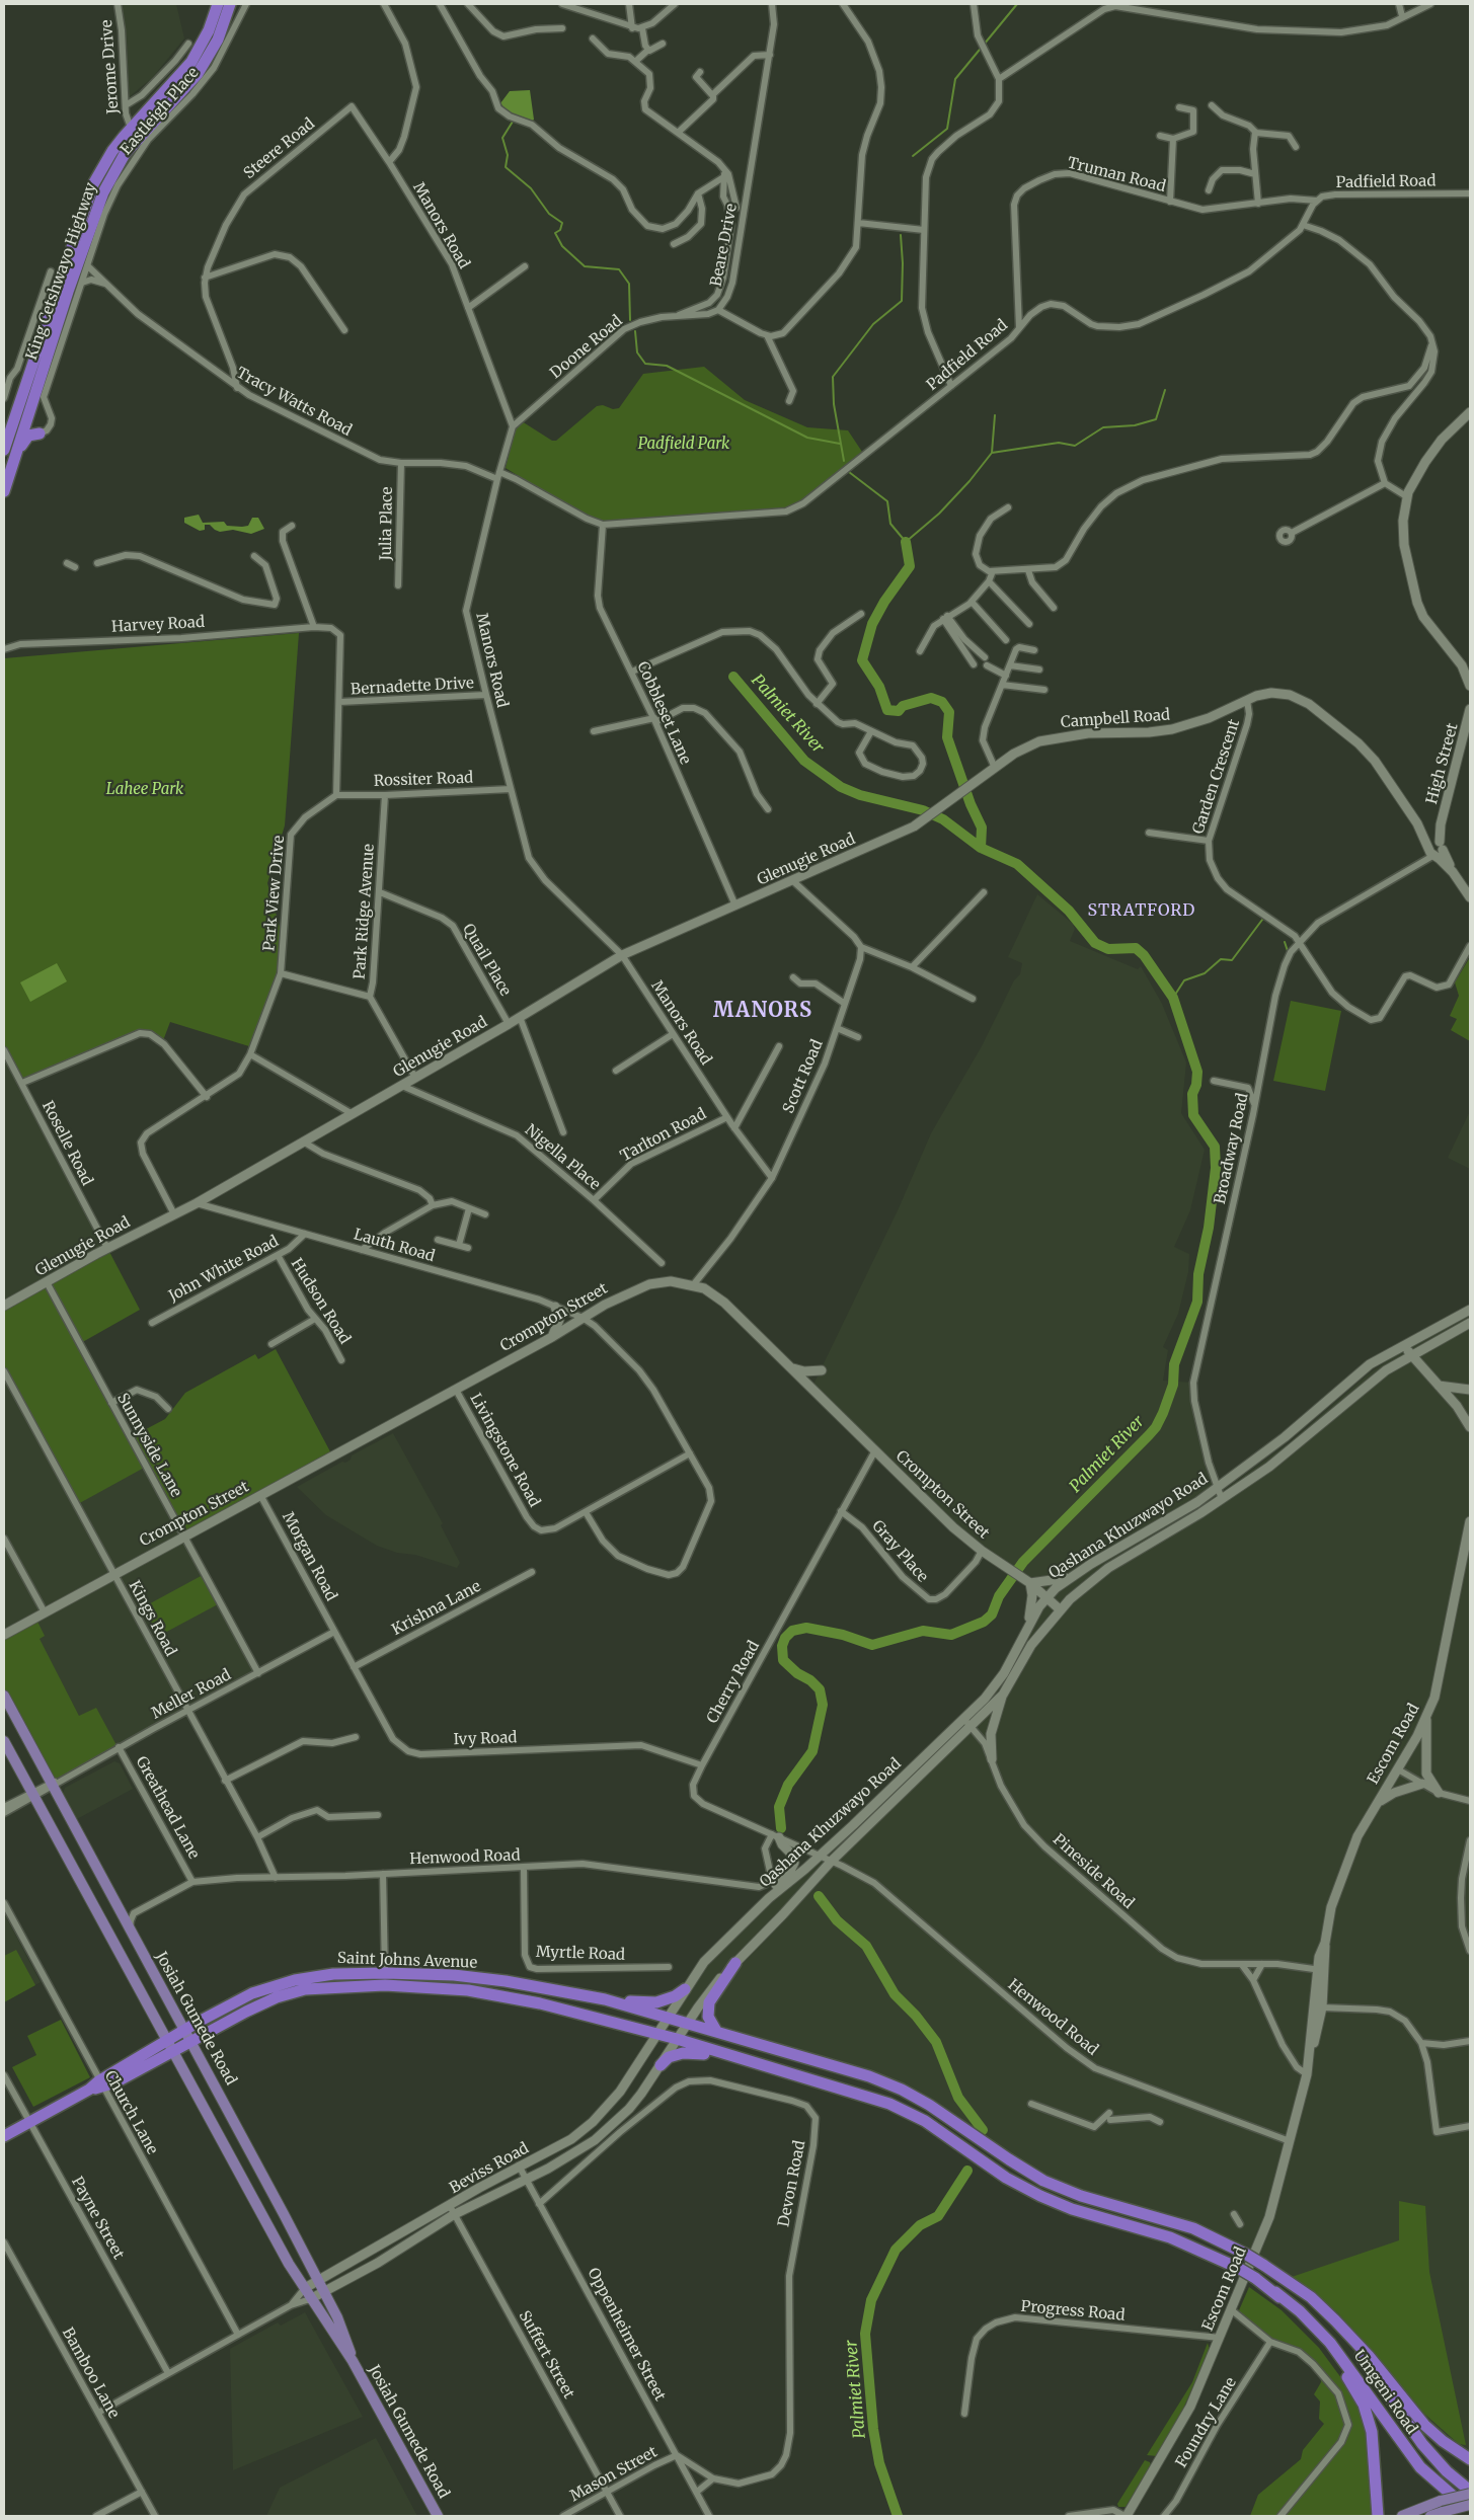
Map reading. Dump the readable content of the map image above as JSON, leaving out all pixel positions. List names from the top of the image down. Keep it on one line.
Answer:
{"streets":{"highway":["King Cetshwayo Highway","Saint Johns Avenue","Umgeni Road"],"main road":["Josiah Gumede Road"],"street":["Jerome Drive","Eastleigh Place","Steere Road","Truman Road","Padfield Road","Manors Road","Beare Drive","Doone Road","Tracy Watts Road","Julia Place","Harvey Road","Bernadette Drive","Cobbleset Lane","Campbell Road","High Street","Garden Crescent","Rossiter Road","Glenugie Road","Park View Drive","Park Ridge Avenue","Quail Place","Scott Road","Tarlton Road","Roselle Road","Broadway Road","Nigella Place","Lauth Road","John White Road","Hudson Road","Crompton Street","Sunnyside Lane","Livingstone Road","Qashana Khuzwayo Road","Gray Place","Morgan Road","Krishna Lane","Kings Road","Cherry Road","Meller Road","Ivy Road","Escom Road","Greathead Lane","Henwood Road","Pineside Road","Myrtle Road","Church Lane","Beviss Road","Devon Road","Payne Street","Progress Road","Oppenheimer Street","Suffert Street","Bamboo Lane","Foundry Lane","Mason Street"]},"crossings":[["Jerome Drive","King Cetshwayo Highway"],["Eastleigh Place","Tracy Watts Road"],["Steere Road","Manors Road"],["Steere Road","Tracy Watts Road"],["Truman Road","Padfield Road"],["Padfield Road","Manors Road"],["Padfield Road","Tracy Watts Road"],["Padfield Road","Cobbleset Lane"],["Manors Road","Doone Road"],["Manors Road","Tracy Watts Road"],["Manors Road","Bernadette Drive"],["Manors Road","Rossiter Road"],["Manors Road","Glenugie Road"],["Manors Road","Scott Road"],["Manors Road","Tarlton Road"],["Beare Drive","Doone Road"],["Tracy Watts Road","Julia Place"],["Cobbleset Lane","Glenugie Road"],["Campbell Road","High Street"],["Campbell Road","Garden Crescent"],["Campbell Road","Glenugie Road"],["Campbell Road","Broadway Road"],["High Street","Broadway Road"],["Garden Crescent","Broadway Road"],["Rossiter Road","Park View Drive"],["Rossiter Road","Park Ridge Avenue"],["Glenugie Road","Park View Drive"],["Glenugie Road","Park Ridge Avenue"],["Glenugie Road","Quail Place"],["Glenugie Road","Roselle Road"],["Glenugie Road","Nigella Place"],["Glenugie Road","Lauth Road"],["Glenugie Road","Sunnyside Lane"],["Park Ridge Avenue","Quail Place"],["Scott Road","Crompton Street"],["Tarlton Road","Nigella Place"],["Broadway Road","Qashana Khuzwayo Road"],["Lauth Road","John White Road"],["Lauth Road","Crompton Street"],["Lauth Road","Livingstone Road"],["John White Road","Hudson Road"],["Crompton Street","Sunnyside Lane"],["Crompton Street","Livingstone Road"],["Crompton Street","Qashana Khuzwayo Road"],["Crompton Street","Gray Place"],["Crompton Street","Morgan Road"],["Crompton Street","Kings Road"],["Crompton Street","Cherry Road"],["Sunnyside Lane","Meller Road"],["Qashana Khuzwayo Road","Cherry Road"],["Qashana Khuzwayo Road","Henwood Road"],["Qashana Khuzwayo Road","Pineside Road"],["Qashana Khuzwayo Road","Saint Johns Avenue"],["Qashana Khuzwayo Road","Beviss Road"],["Gray Place","Cherry Road"],["Morgan Road","Meller Road"],["Morgan Road","Ivy Road"],["Krishna Lane","Ivy Road"],["Kings Road","Meller Road"],["Kings Road","Henwood Road"],["Cherry Road","Ivy Road"],["Cherry Road","Henwood Road"],["Meller Road","Ivy Road"],["Meller Road","Greathead Lane"],["Meller Road","Josiah Gumede Road"],["Escom Road","Henwood Road"],["Escom Road","Pineside Road"],["Escom Road","Progress Road"],["Greathead Lane","Henwood Road"],["Henwood Road","Myrtle Road"],["Henwood Road","Josiah Gumede Road"],["Saint Johns Avenue","Josiah Gumede Road"],["Saint Johns Avenue","Church Lane"],["Saint Johns Avenue","Beviss Road"],["Saint Johns Avenue","Payne Street"],["Saint Johns Avenue","Umgeni Road"],["Josiah Gumede Road","Beviss Road"],["Church Lane","Beviss Road"],["Beviss Road","Payne Street"],["Beviss Road","Oppenheimer Street"],["Beviss Road","Suffert Street"],["Beviss Road","Bamboo Lane"],["Devon Road","Oppenheimer Street"],["Devon Road","Mason Street"],["Oppenheimer Street","Mason Street"],["Suffert Street","Mason Street"]],"districts":["STRATFORD","MANORS"],"water":["Palmiet River"],"parks":["Padfield Park","Lahee Park"]}
